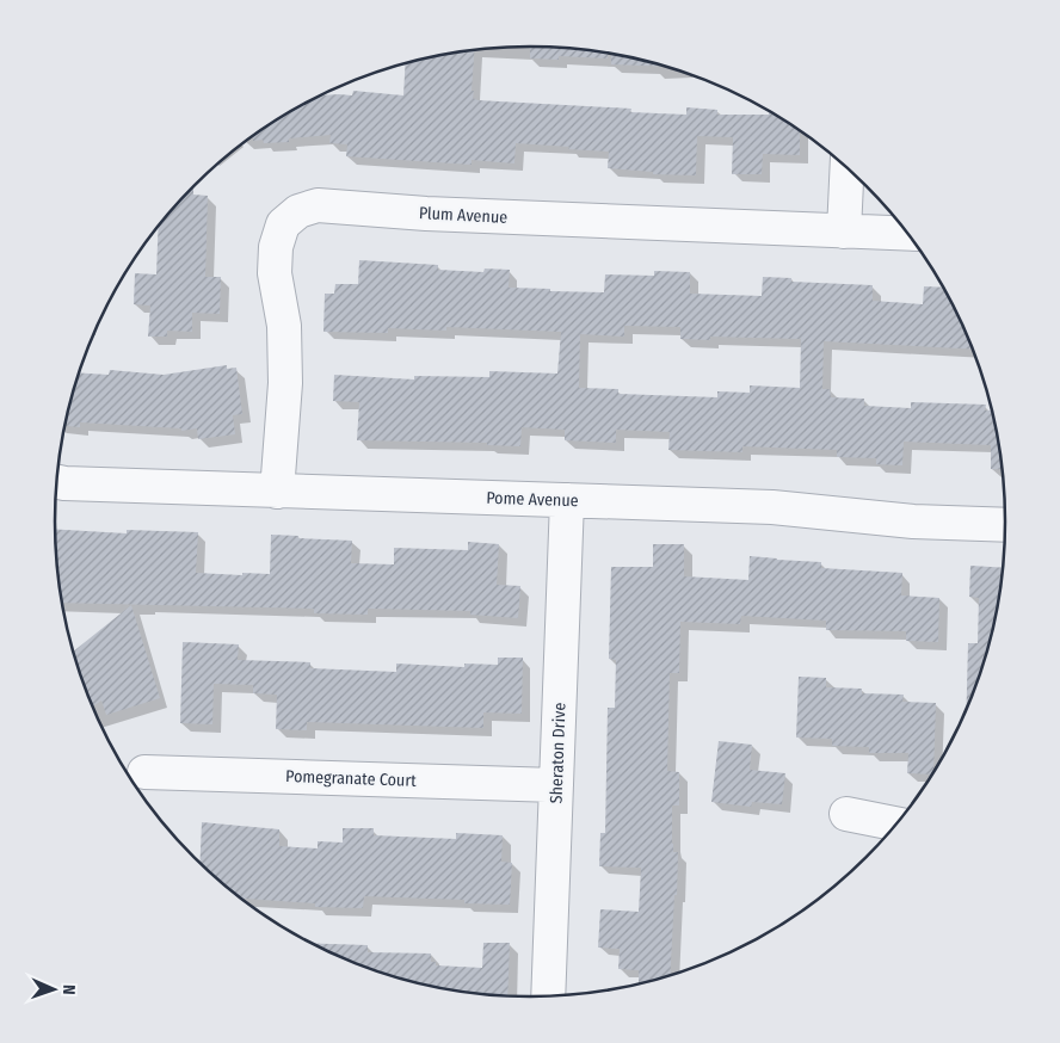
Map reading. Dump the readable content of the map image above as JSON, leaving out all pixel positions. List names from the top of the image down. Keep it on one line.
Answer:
{"streets":{"street":["Plum Avenue","Pome Avenue","Sheraton Drive","Pomegranate Court"]},"crossings":[["Plum Avenue","Pome Avenue"],["Pome Avenue","Sheraton Drive"],["Sheraton Drive","Pomegranate Court"]],"north":"right"}
